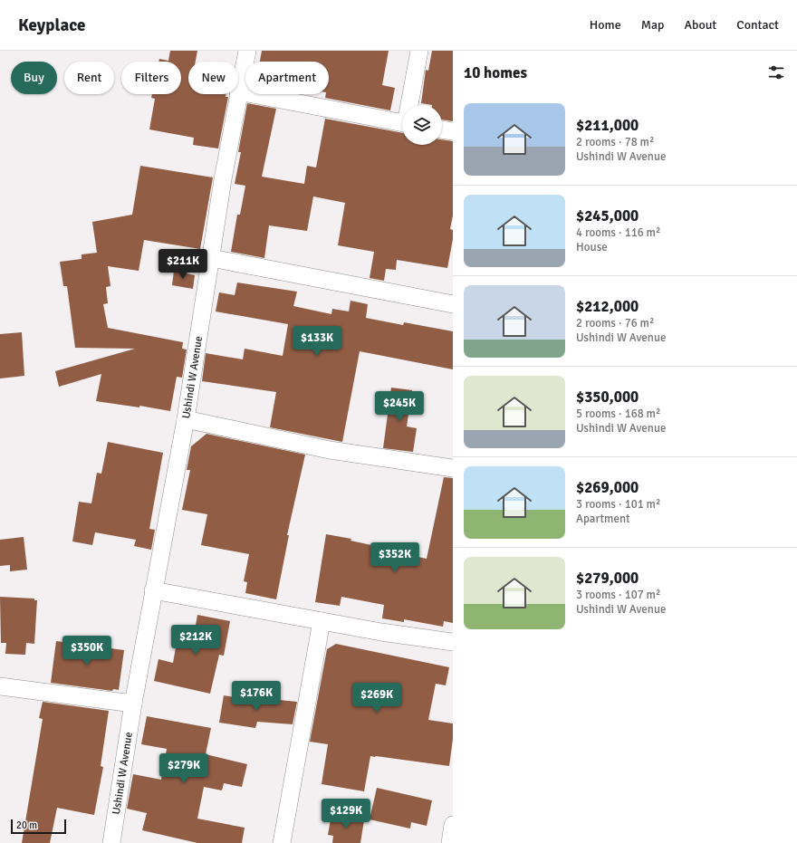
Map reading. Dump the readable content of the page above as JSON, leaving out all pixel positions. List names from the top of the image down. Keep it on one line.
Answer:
{"streets":{"street":["Ushindi W Avenue"]},"scale_bar":"20 m","page":{"header":"Keyplace","nav":["Home","Map","About","Contact"],"heading":"10 homes","chip":["Buy","Rent","Filters","New","Apartment"],"list":[{"name":"$211,000","note":"2 rooms · 78 m² · Ushindi W Avenue"},{"name":"$245,000","note":"4 rooms · 116 m² · House"},{"name":"$212,000","note":"2 rooms · 76 m² · Ushindi W Avenue"},{"name":"$350,000","note":"5 rooms · 168 m² · Ushindi W Avenue"},{"name":"$269,000","note":"3 rooms · 101 m² · Apartment"},{"name":"$279,000","note":"3 rooms · 107 m² · Ushindi W Avenue"}],"price":["$211K","$133K","$245K","$352K","$212K","$350K","$176K","$269K","$279K","$129K"],"scale":"20 m"}}
